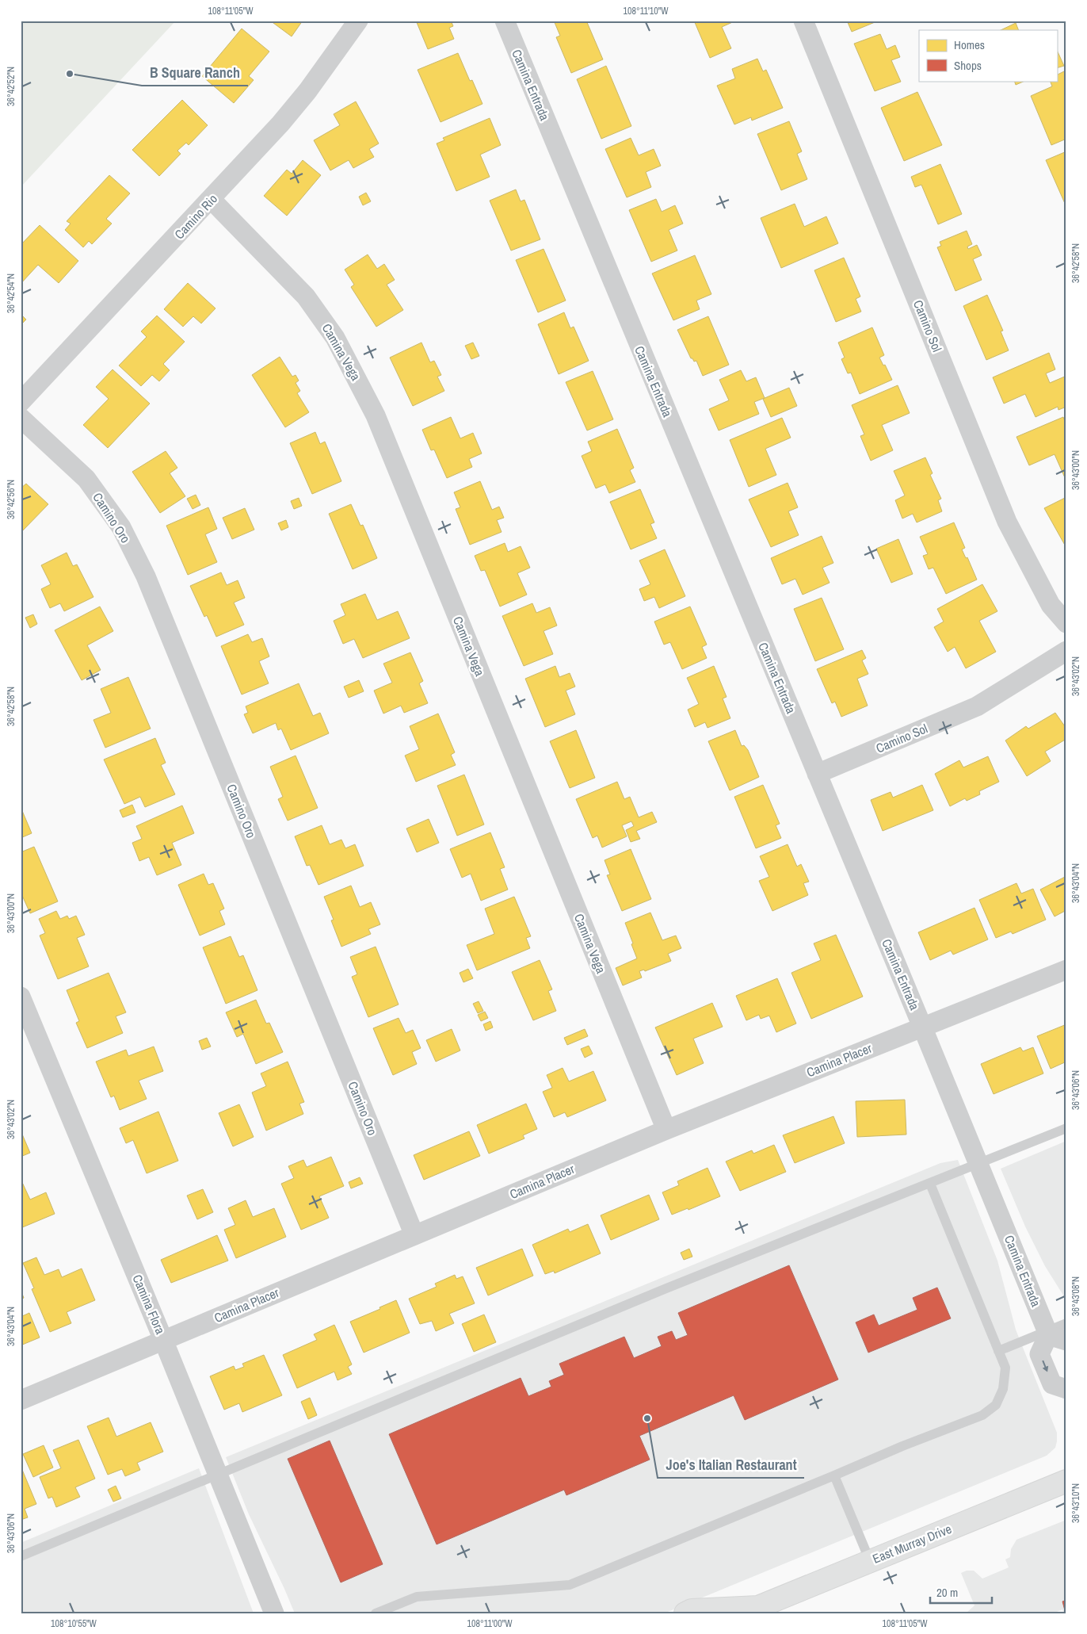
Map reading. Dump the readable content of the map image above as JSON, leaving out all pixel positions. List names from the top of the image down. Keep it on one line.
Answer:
{"streets":{"highway":["East Murray Drive"],"street":["Camina Entrada","Camino Rio","Camino Sol","Camina Vega","Camino Oro","Camina Placer","Camina Flora"]},"crossings":[["Camina Entrada","Camino Sol"],["Camina Entrada","Camina Placer"],["Camino Rio","Camina Vega"],["Camina Vega","Camina Placer"],["Camino Oro","Camina Placer"],["Camina Placer","Camina Flora"]],"places":["B Square Ranch","Joe's Italian Restaurant"],"legend":["Homes","Shops"],"scale_bar":"20 m","coordinates":["108°11'05\"W","108°11'10\"W","36°42'52\"N","36°42'58\"N","36°42'54\"N","36°43'00\"N","36°42'56\"N","36°43'02\"N","36°43'04\"N","36°43'06\"N","36°43'08\"N","36°43'10\"N","108°10'55\"W","108°11'00\"W"]}
